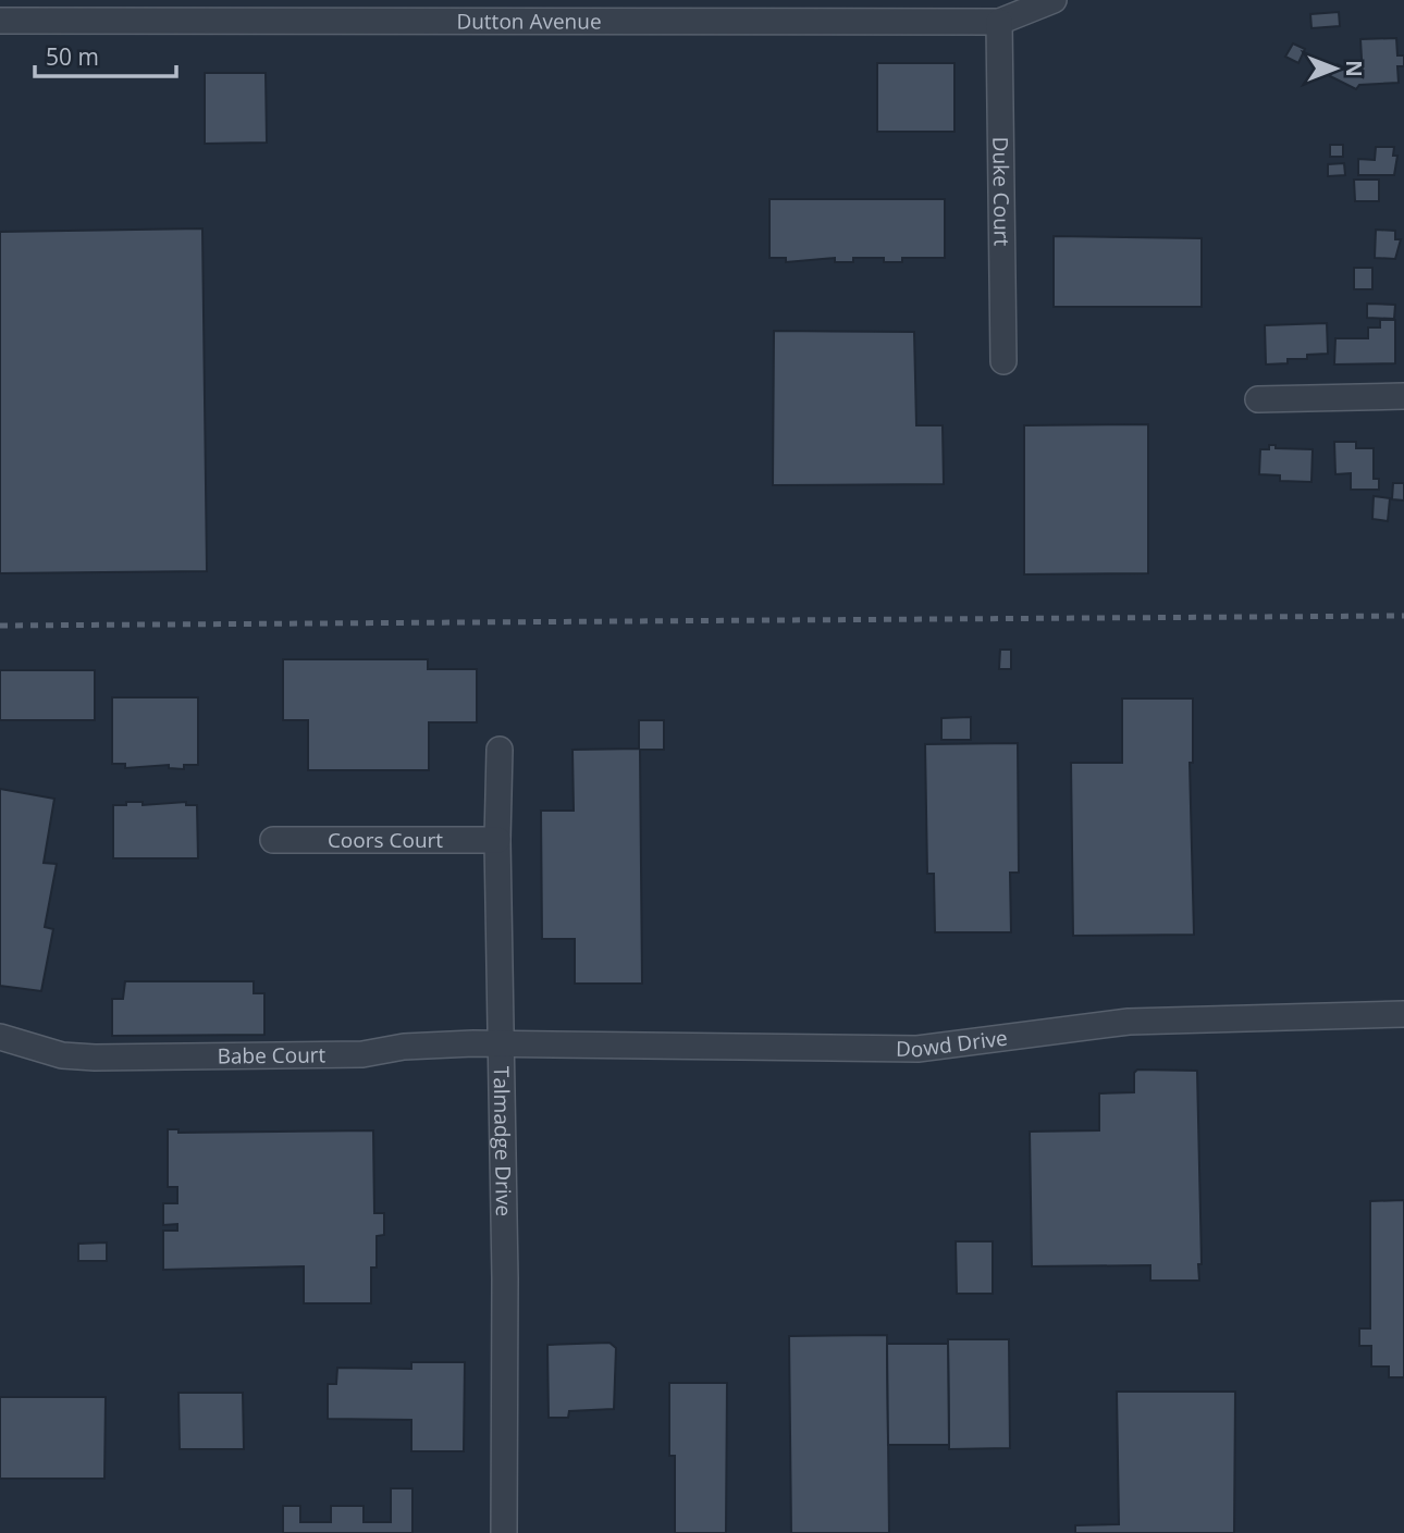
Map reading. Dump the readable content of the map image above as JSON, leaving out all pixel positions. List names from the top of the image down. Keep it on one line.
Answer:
{"streets":{"street":["Dutton Avenue","Duke Court","Coors Court","Dowd Drive","Babe Court","Talmadge Drive"]},"crossings":[["Dutton Avenue","Duke Court"],["Coors Court","Talmadge Drive"],["Dowd Drive","Babe Court"],["Dowd Drive","Talmadge Drive"],["Babe Court","Talmadge Drive"]],"scale_bar":"50 m","north":"right"}
